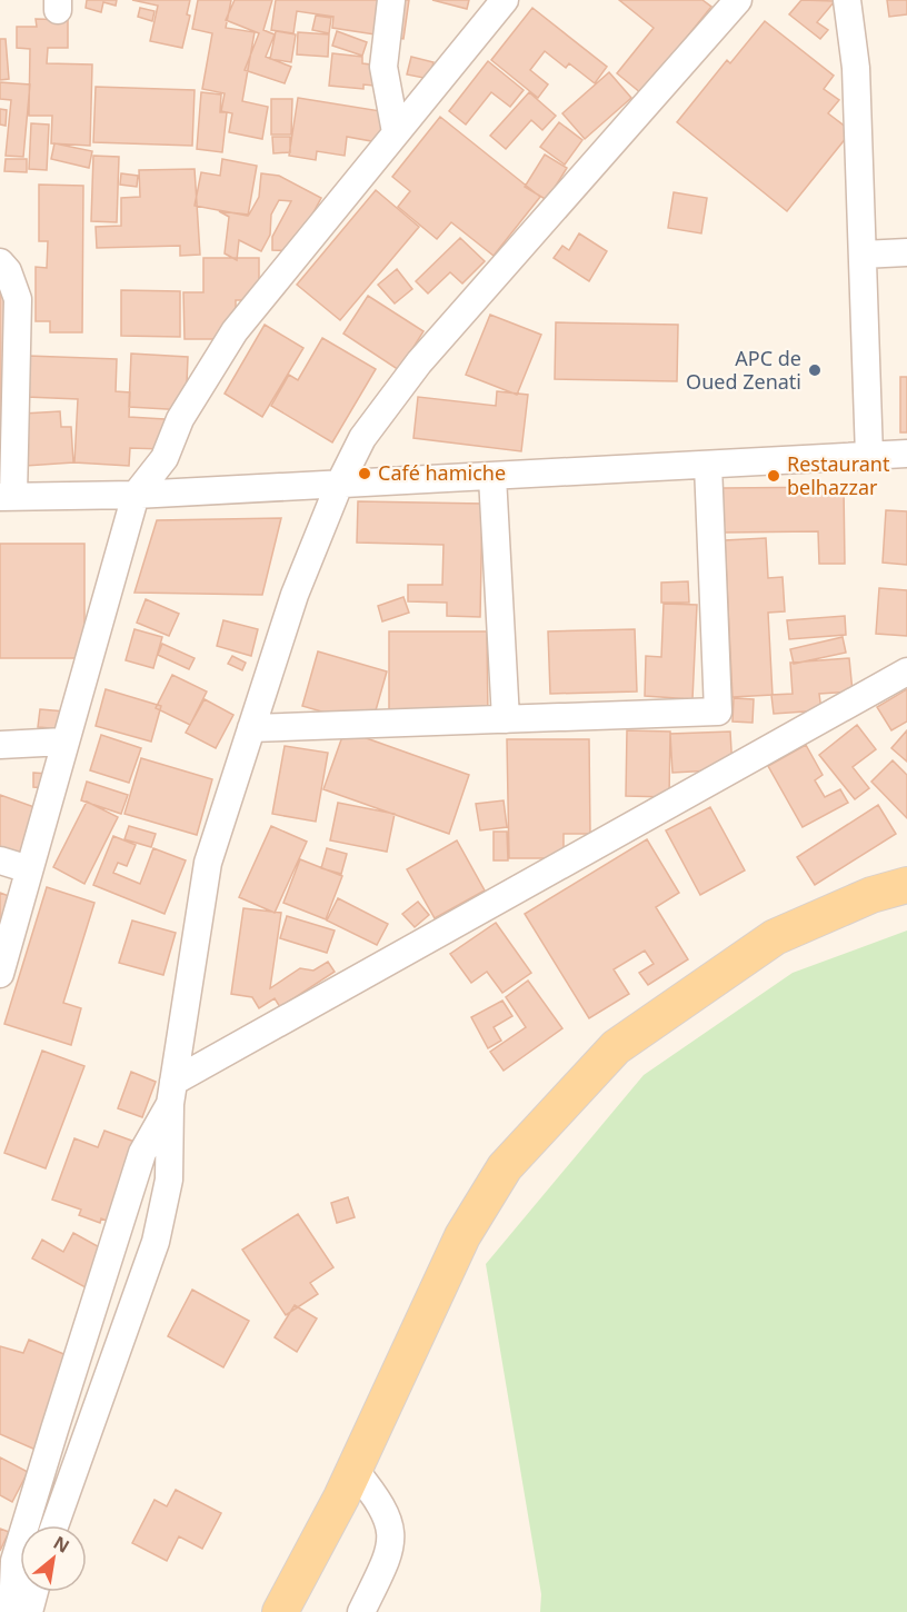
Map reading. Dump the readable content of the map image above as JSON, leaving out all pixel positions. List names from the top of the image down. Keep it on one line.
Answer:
{"places":["APC de Oued Zenati","Café hamiche","Restaurant belhazzar"],"north":"top right"}
